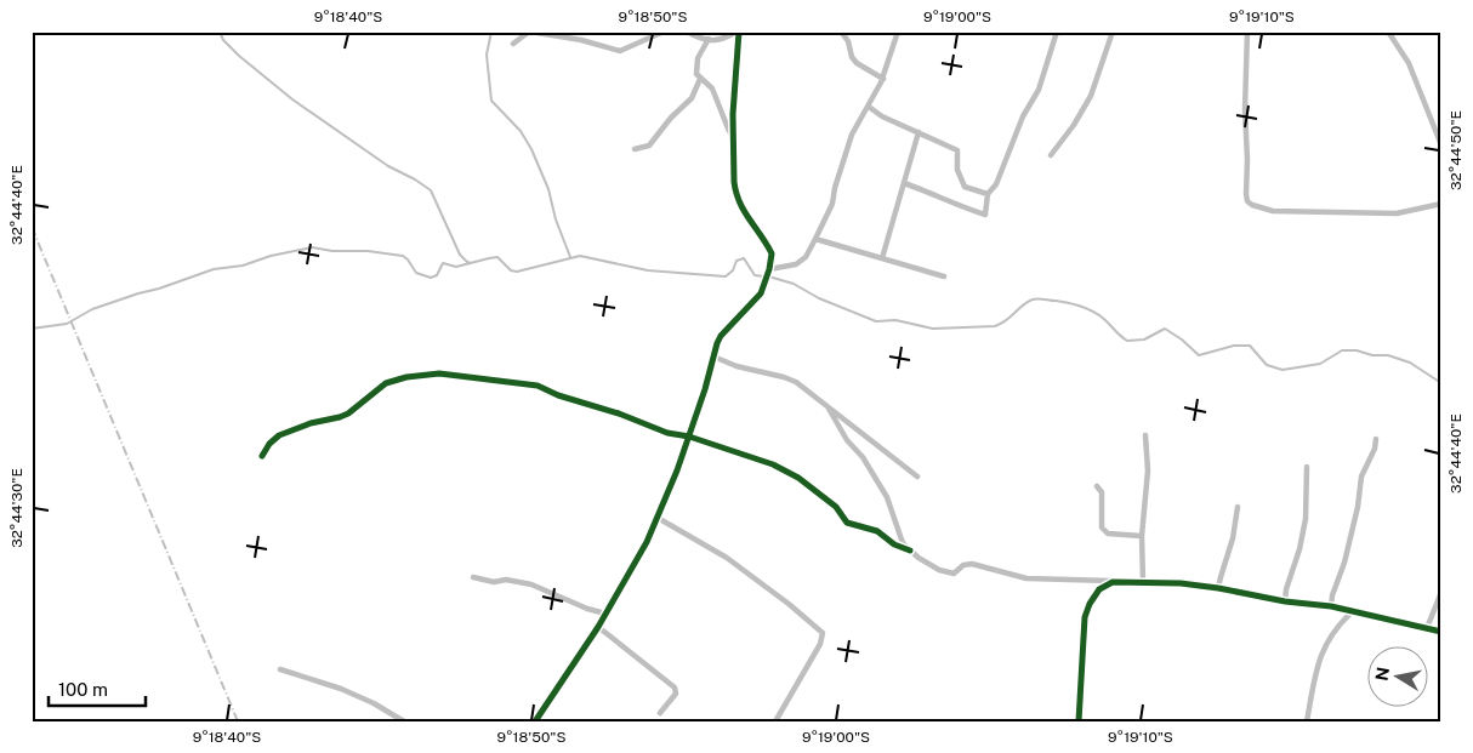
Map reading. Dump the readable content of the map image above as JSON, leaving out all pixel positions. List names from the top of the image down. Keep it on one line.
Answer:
{"scale_bar":"100 m","north":"left","coordinates":["9°18'40\"S","9°18'50\"S","9°19'00\"S","9°19'10\"S","32°44'50\"E","32°44'40\"E","32°44'30\"E"]}
